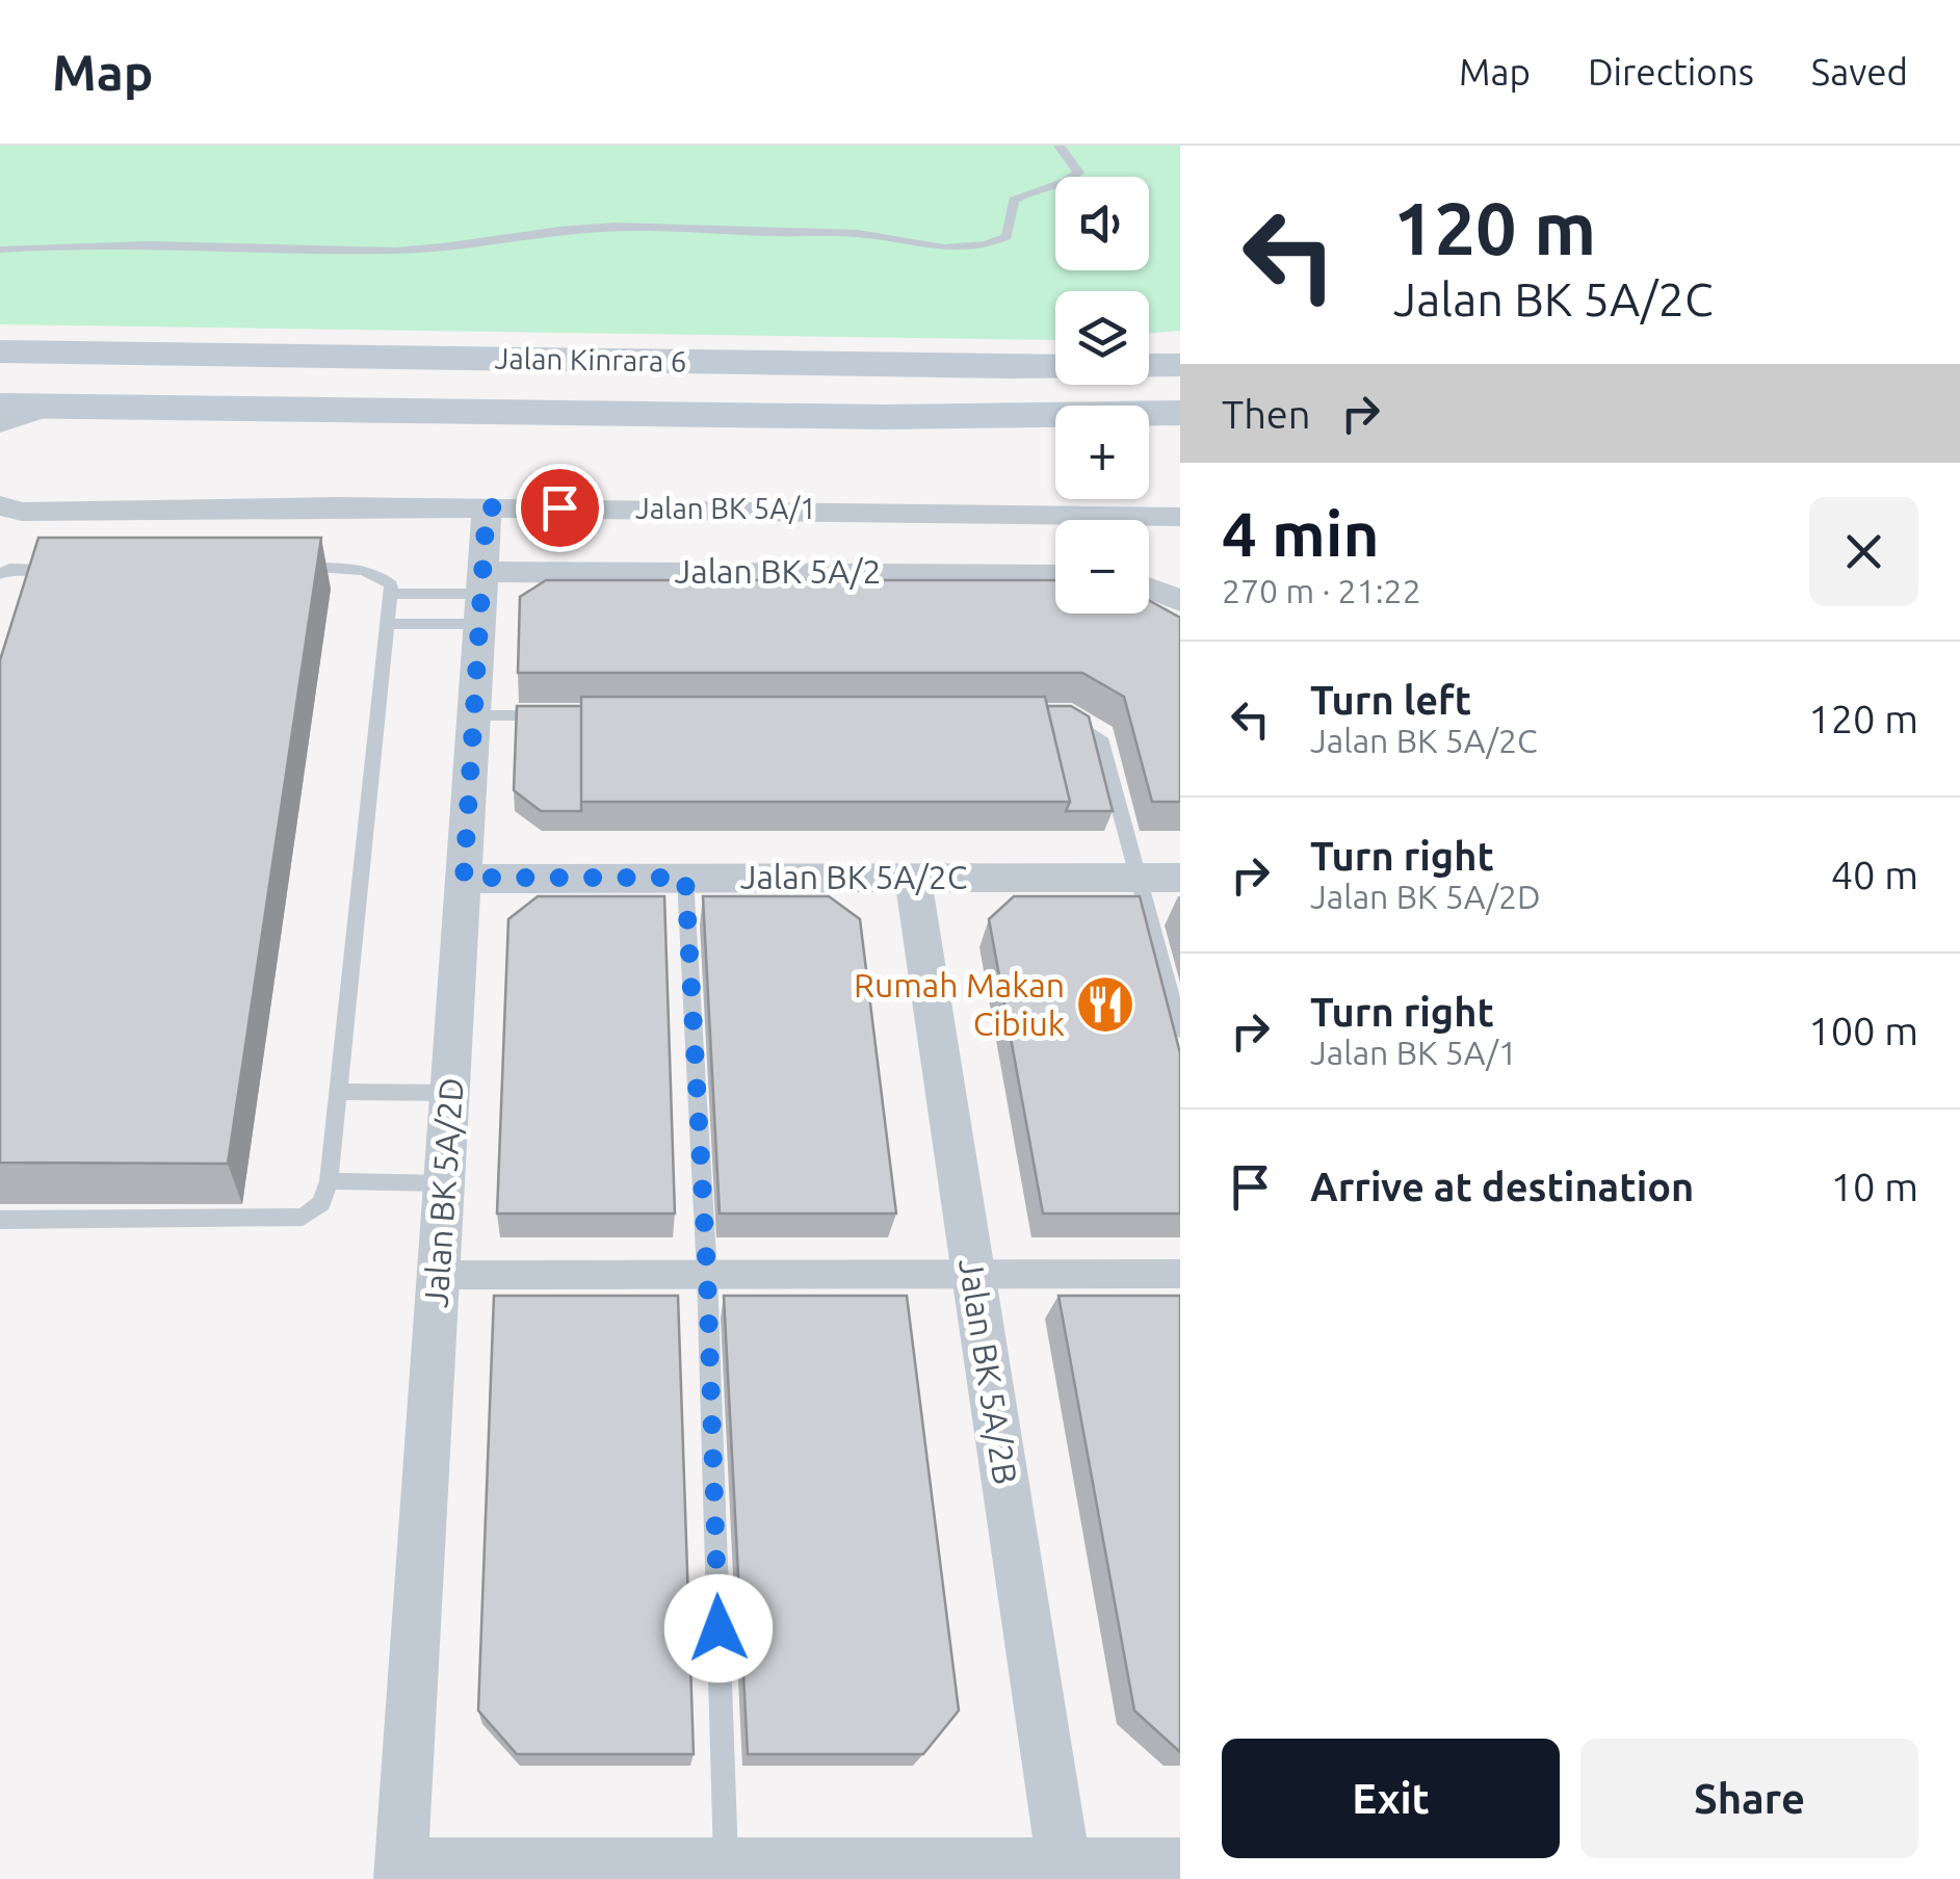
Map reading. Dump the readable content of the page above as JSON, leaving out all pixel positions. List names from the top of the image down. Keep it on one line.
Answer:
{"streets":{"main road":["Jalan Kinrara 6"],"street":["Jalan BK 5A/1","Jalan BK 5A/2","Jalan BK 5A/2C","Jalan BK 5A/2D","Jalan BK 5A/2B"]},"crossings":[["Jalan BK 5A/1","Jalan BK 5A/2D"],["Jalan BK 5A/2","Jalan BK 5A/2D"],["Jalan BK 5A/2C","Jalan BK 5A/2D"],["Jalan BK 5A/2C","Jalan BK 5A/2B"]],"places":{"restaurant":["Rumah Makan Cibiuk"]},"page":{"header":"Map","nav":["Map","Directions","Saved"],"turn":["120 m","Jalan BK 5A/2C"],"map_buttons":["+","−"],"then":"Then","heading":["4 min","270 m · 21:22"],"list":[{"name":"Turn left","note":"Jalan BK 5A/2C","value":"120 m"},{"name":"Turn right","note":"Jalan BK 5A/2D","value":"40 m"},{"name":"Turn right","note":"Jalan BK 5A/1","value":"100 m"},{"name":"Arrive at destination","value":"10 m"}],"buttons":["Exit","Share"]}}
